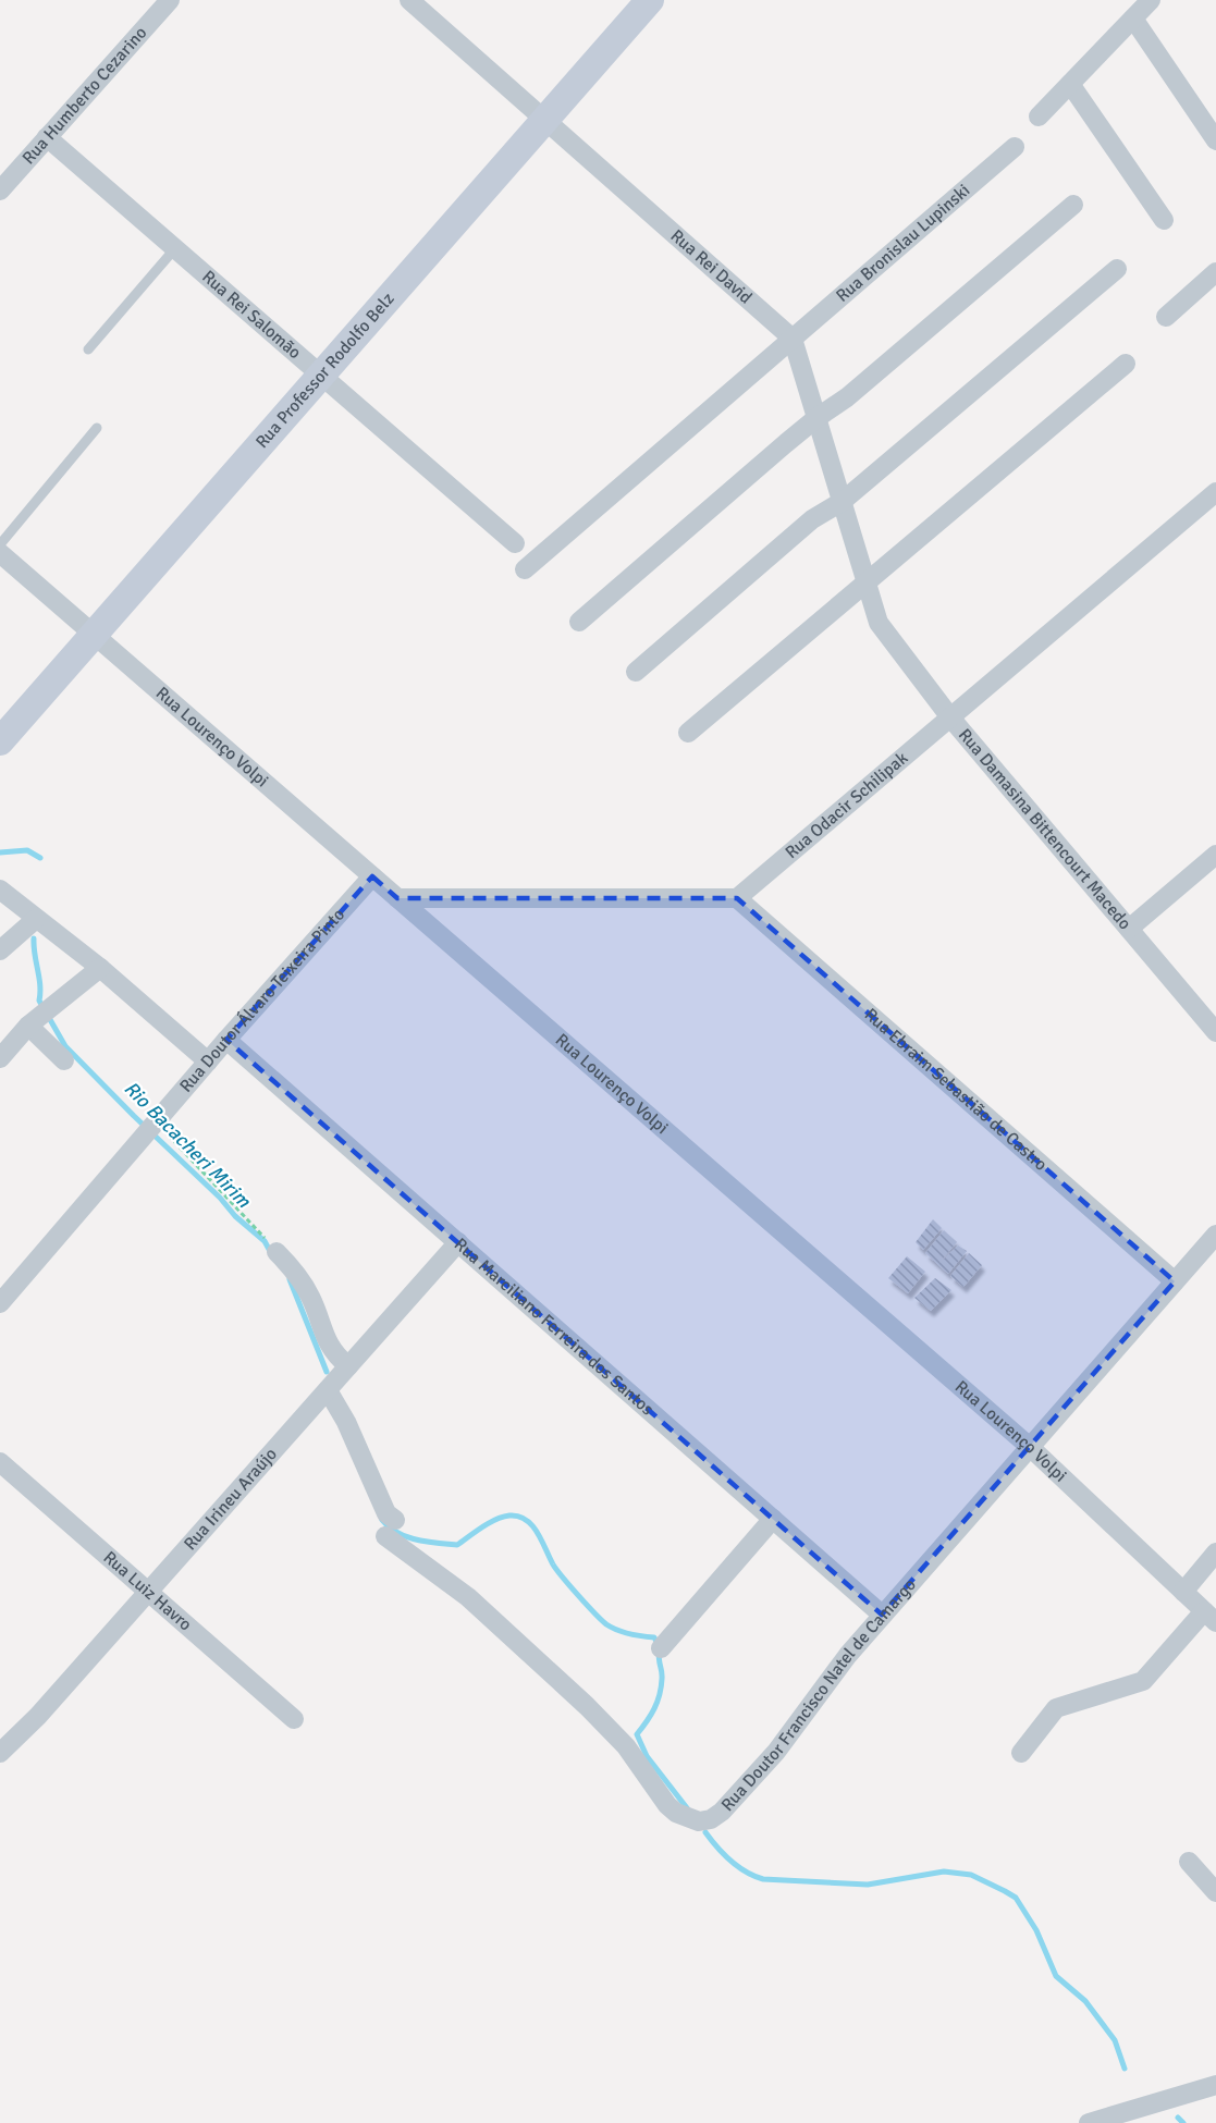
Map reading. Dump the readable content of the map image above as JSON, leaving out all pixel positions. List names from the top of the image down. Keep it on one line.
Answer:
{"streets":{"street":["Rua Humberto Cezarino","Rua Bronislau Lupinski","Rua Rei David","Rua Rei Salomão","Rua Professor Rodolfo Belz","Rua Lourenço Volpi","Rua Odacir Schilipak","Rua Damasina Bittencourt Macedo","Rua Doutor Álvaro Teixeira Pinto","Rua Ebraim Sebastião de Castro","Rua Marciliano Ferreira dos Santos","Rua Irineu Araújo","Rua Luiz Havro","Rua Doutor Francisco Natel de Camargo"]},"crossings":[["Rua Humberto Cezarino","Rua Rei Salomão"],["Rua Bronislau Lupinski","Rua Rei David"],["Rua Rei David","Rua Professor Rodolfo Belz"],["Rua Rei Salomão","Rua Professor Rodolfo Belz"],["Rua Professor Rodolfo Belz","Rua Lourenço Volpi"],["Rua Lourenço Volpi","Rua Doutor Álvaro Teixeira Pinto"],["Rua Lourenço Volpi","Rua Doutor Francisco Natel de Camargo"],["Rua Odacir Schilipak","Rua Damasina Bittencourt Macedo"],["Rua Odacir Schilipak","Rua Ebraim Sebastião de Castro"],["Rua Doutor Álvaro Teixeira Pinto","Rua Marciliano Ferreira dos Santos"],["Rua Ebraim Sebastião de Castro","Rua Doutor Francisco Natel de Camargo"],["Rua Marciliano Ferreira dos Santos","Rua Irineu Araújo"],["Rua Marciliano Ferreira dos Santos","Rua Doutor Francisco Natel de Camargo"],["Rua Irineu Araújo","Rua Luiz Havro"],["Rua Irineu Araújo","Rua Doutor Francisco Natel de Camargo"]],"water":["Rio Bacacheri Mirim"]}
